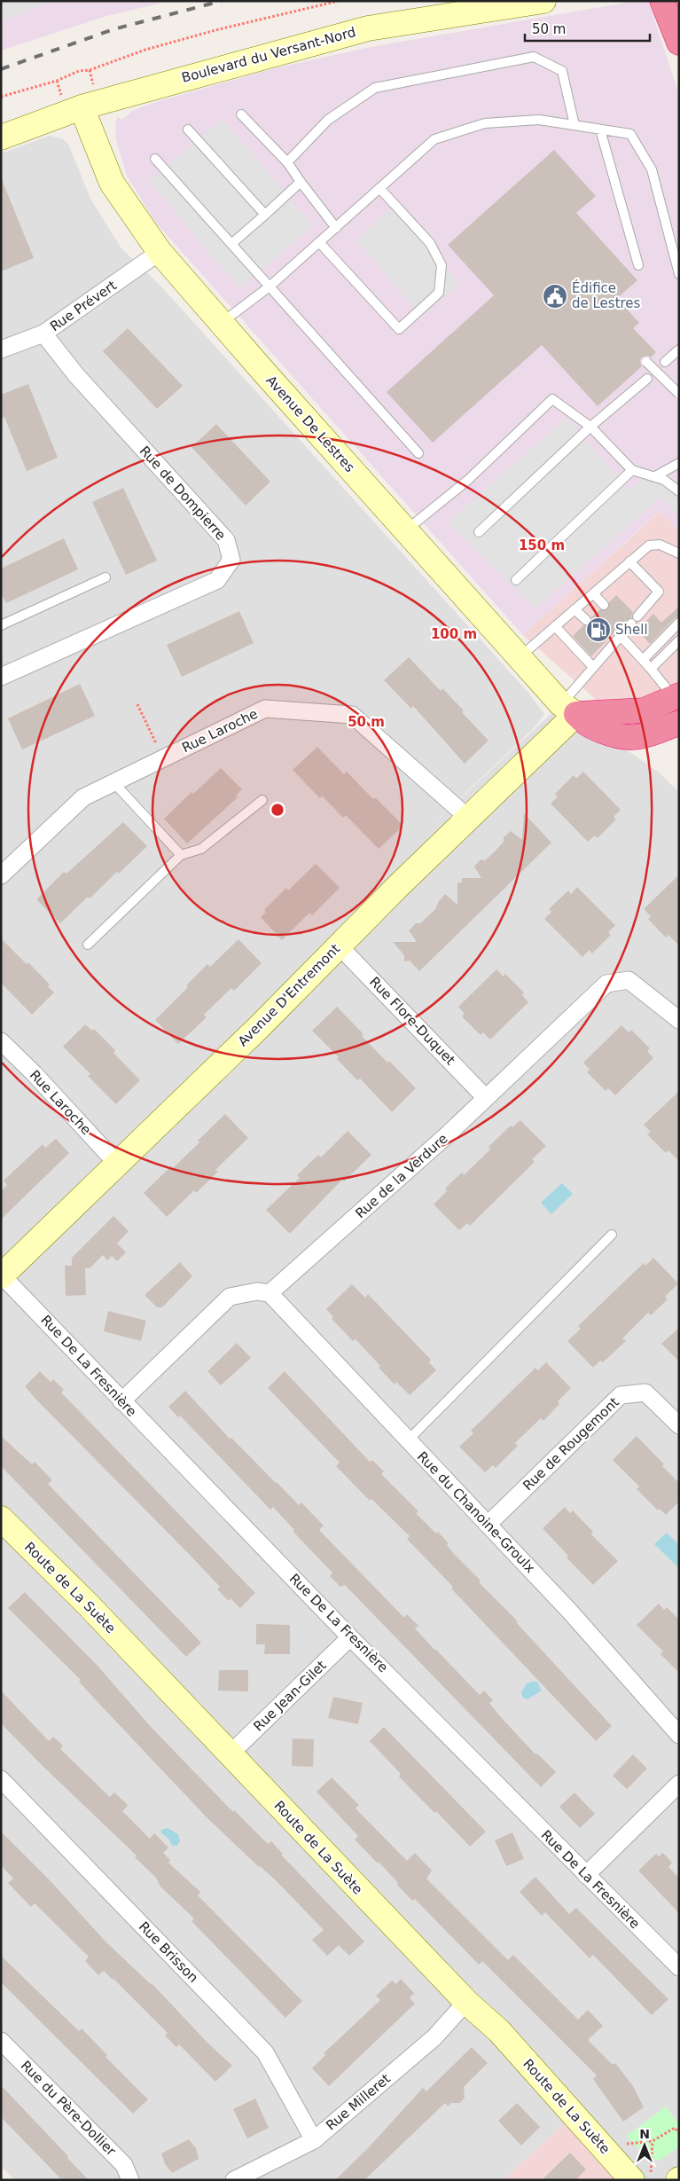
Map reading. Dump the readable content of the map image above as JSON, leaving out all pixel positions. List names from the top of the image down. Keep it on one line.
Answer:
{"streets":{"street":["Boulevard du Versant-Nord","Rue Prévert","Avenue De Lestres","Rue de Dompierre","Rue Laroche","Avenue D'Entremont","Rue Flore-Duquet","Rue de la Verdure","Rue De La Fresnière","Rue de Rougemont","Rue du Chanoine-Groulx","Route de La Suète","Rue Jean-Gilet","Rue Brisson","Rue Milleret","Rue du Père-Dollier"]},"crossings":[["Boulevard du Versant-Nord","Avenue De Lestres"],["Rue Prévert","Avenue De Lestres"],["Rue Prévert","Rue de Dompierre"],["Avenue De Lestres","Avenue D'Entremont"],["Rue Laroche","Avenue D'Entremont"],["Avenue D'Entremont","Rue Flore-Duquet"],["Avenue D'Entremont","Rue De La Fresnière"],["Rue Flore-Duquet","Rue de la Verdure"],["Rue de la Verdure","Rue du Chanoine-Groulx"],["Rue De La Fresnière","Rue Jean-Gilet"],["Rue de Rougemont","Rue du Chanoine-Groulx"],["Route de La Suète","Rue Jean-Gilet"],["Route de La Suète","Rue Milleret"],["Rue Brisson","Rue Milleret"]],"places":{"public building":["Édifice de Lestres"],"fuel station":["Shell"]},"scale_bar":"50 m","north":"top","rings":["150 m","100 m","50 m"]}
